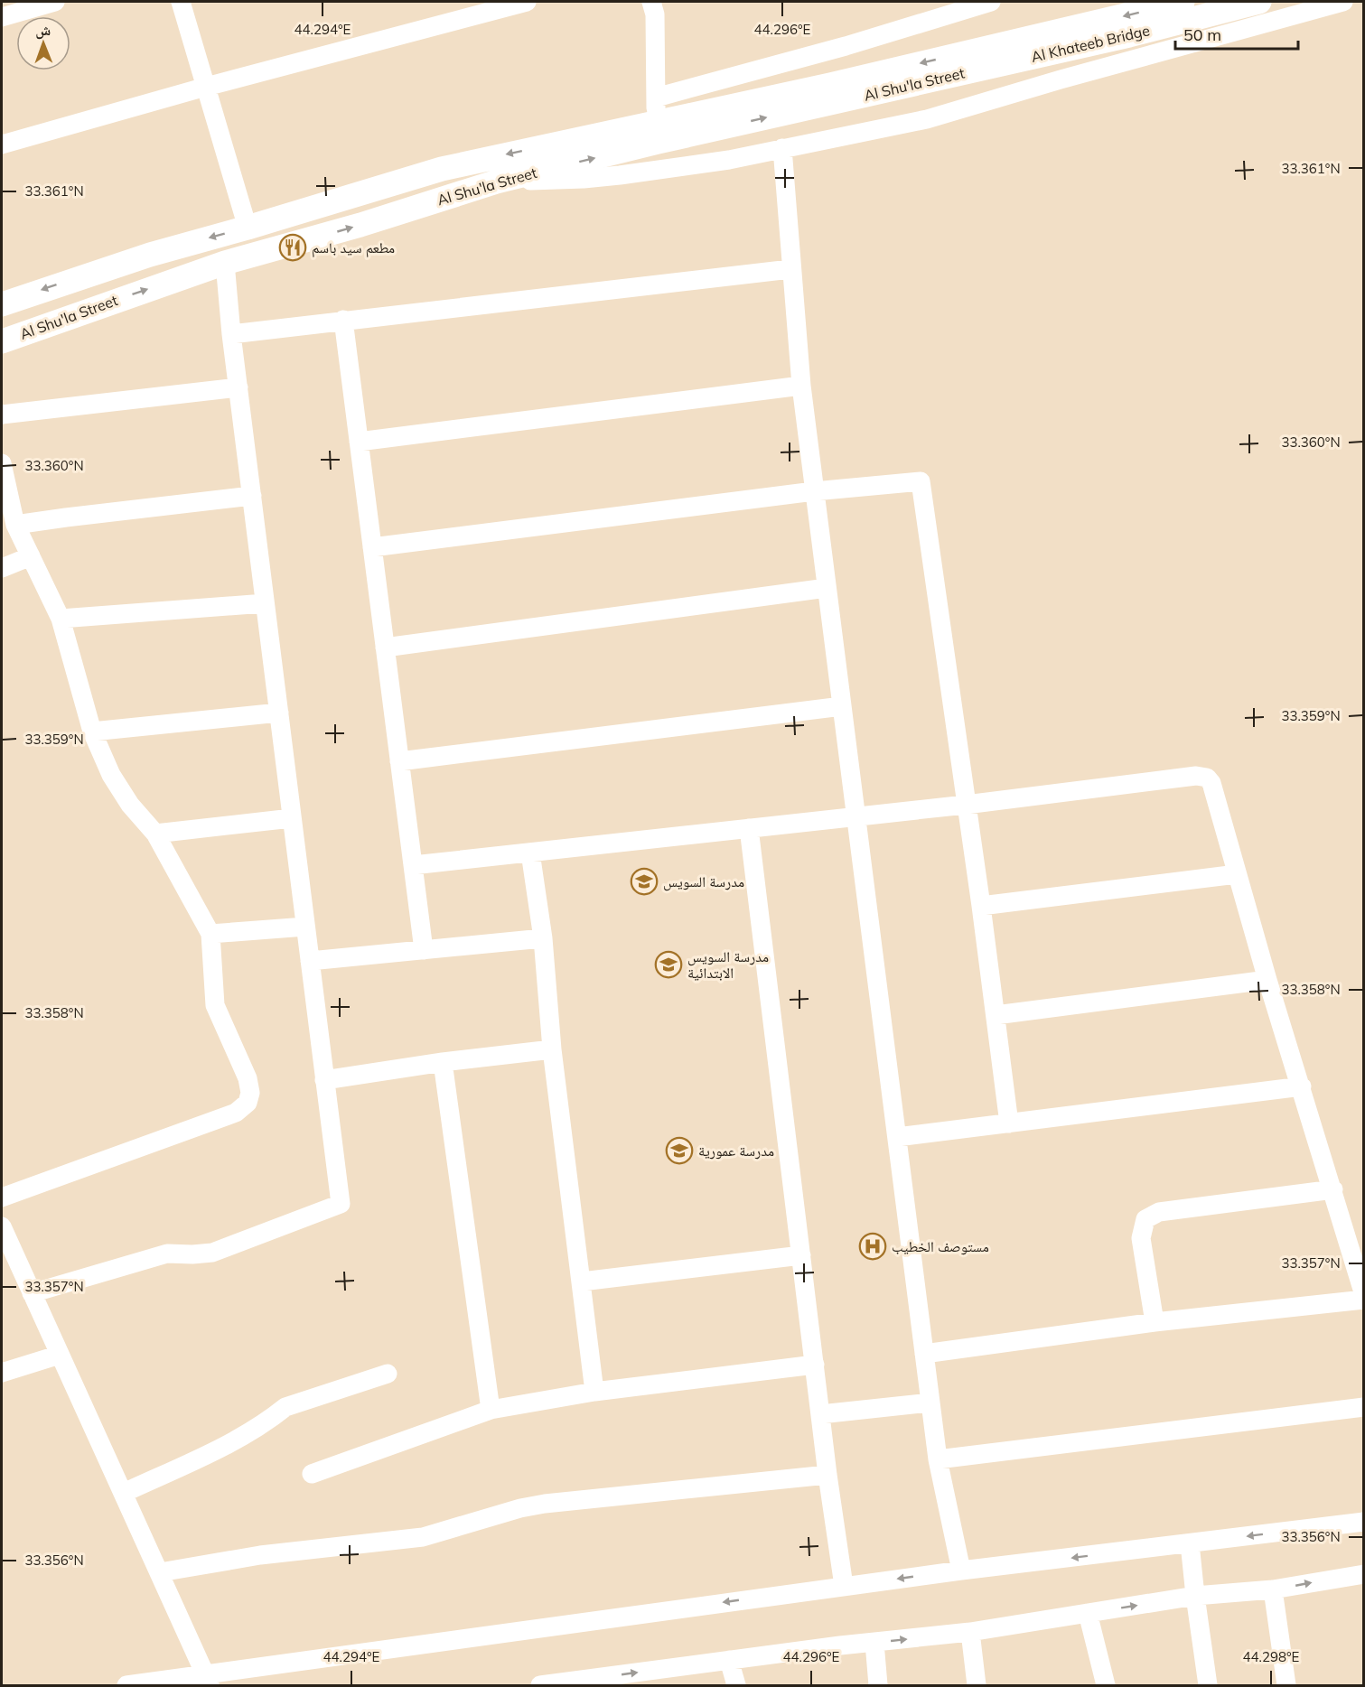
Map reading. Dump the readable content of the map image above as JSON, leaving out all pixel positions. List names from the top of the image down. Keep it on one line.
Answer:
{"streets":{"main road":["Al Khateeb Bridge","Al Shu'la Street"]},"crossings":[["Al Khateeb Bridge","Al Shu'la Street"]],"places":{"restaurant":["مطعم سيد باسم"],"school or university":["مدرسة السويس","مدرسة السويس الابتدائية","مدرسة عمورية"],"hospital":["مستوصف الخطيب"]},"scale_bar":"50 m","north":"top","coordinates":["44.294°E","44.296°E","33.361°N","33.360°N","33.359°N","33.358°N","33.357°N","33.356°N","44.298°E"]}
